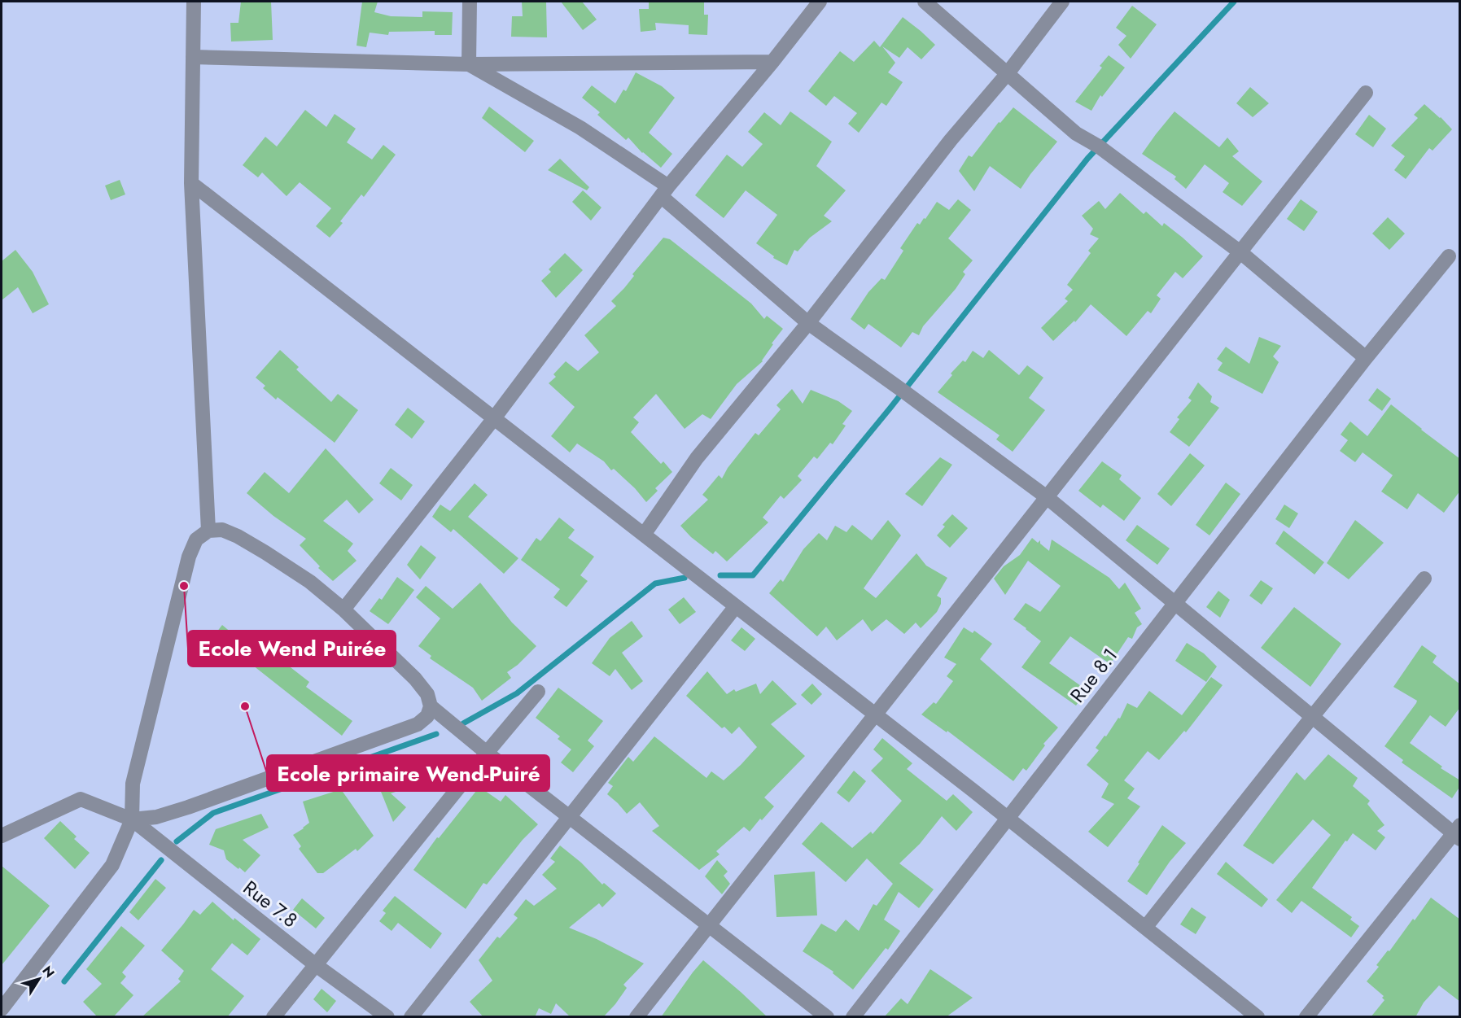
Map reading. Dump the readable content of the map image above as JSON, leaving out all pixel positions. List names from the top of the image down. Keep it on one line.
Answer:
{"streets":{"street":["Rue 8.1","Rue 7.8"]},"places":["Ecole Wend Puirée","Ecole primaire Wend-Puiré"],"north":"top right"}
